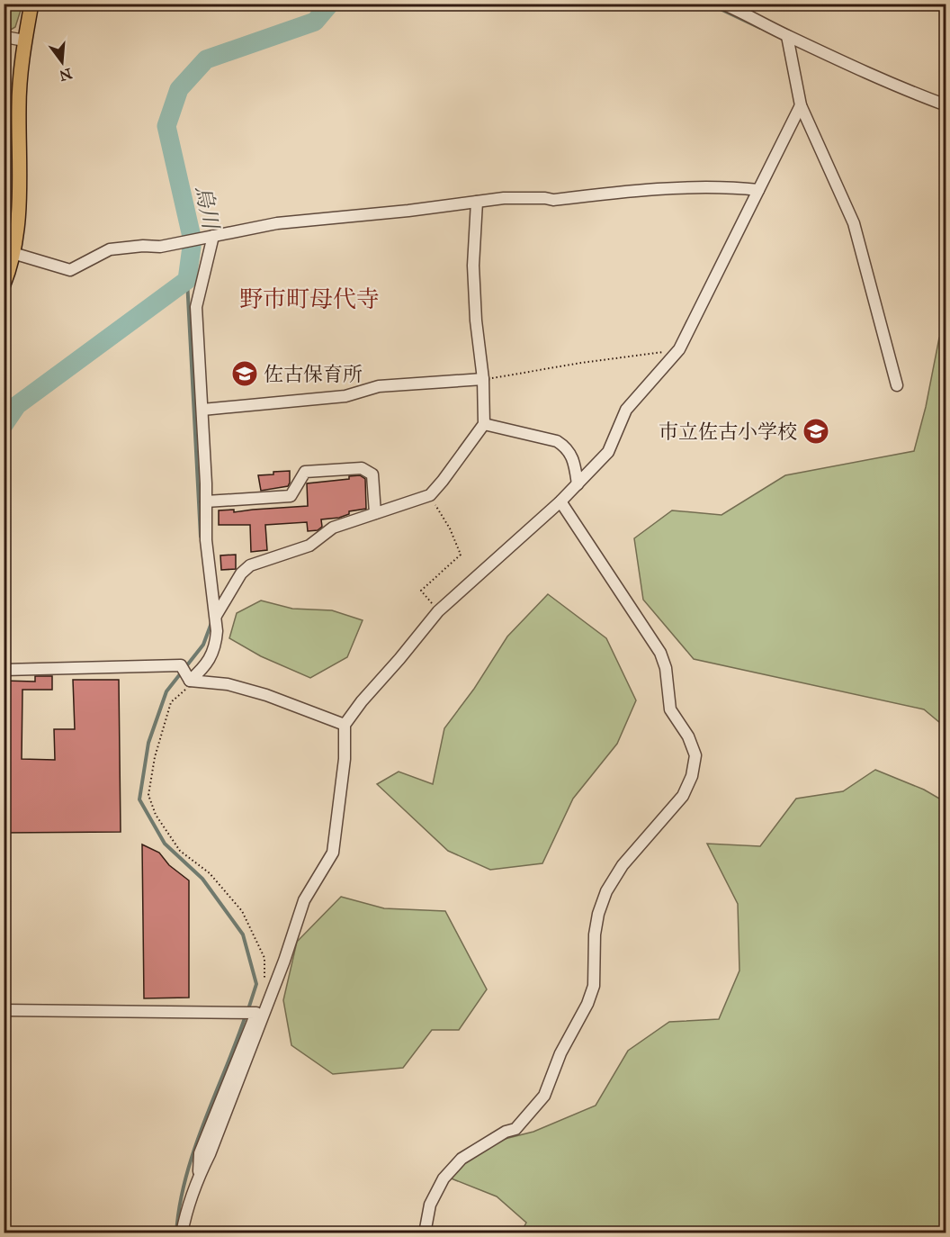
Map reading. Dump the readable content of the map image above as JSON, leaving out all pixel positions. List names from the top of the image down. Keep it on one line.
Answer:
{"districts":["野市町母代寺"],"water":["烏川"],"places":{"school or university":["佐古保育所","市立佐古小学校"]},"north":"bottom"}
